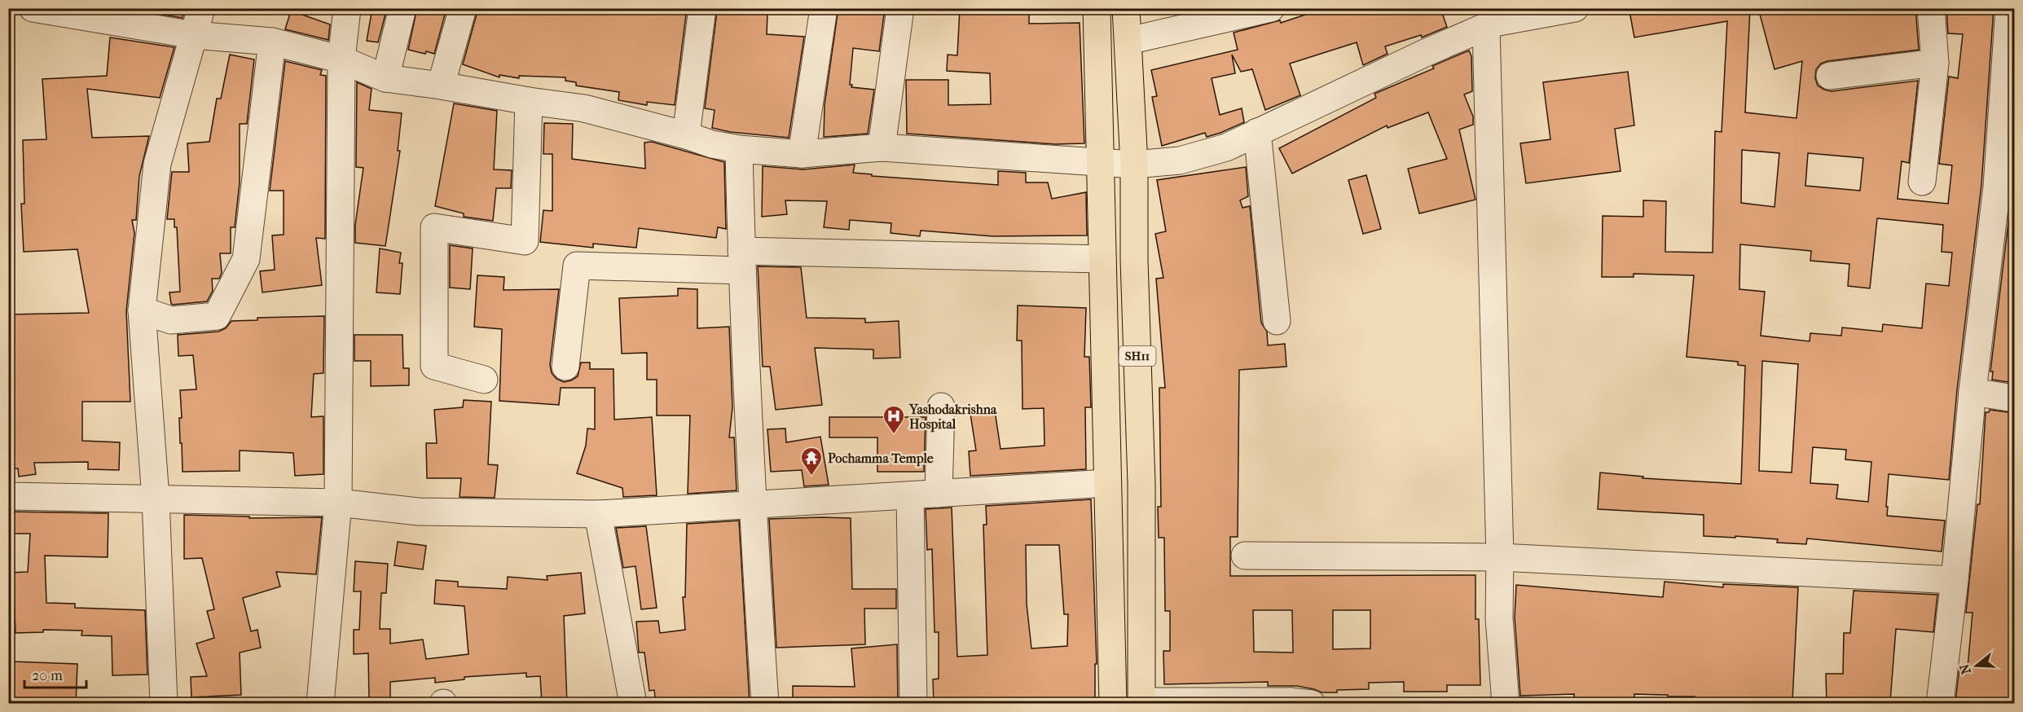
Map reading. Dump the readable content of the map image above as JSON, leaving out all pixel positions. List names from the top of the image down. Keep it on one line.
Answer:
{"streets":{"main road":["SH11"]},"places":{"hospital":["Yashodakrishna Hospital"],"temple":["Pochamma Temple"]},"scale_bar":"20 m","north":"left"}
